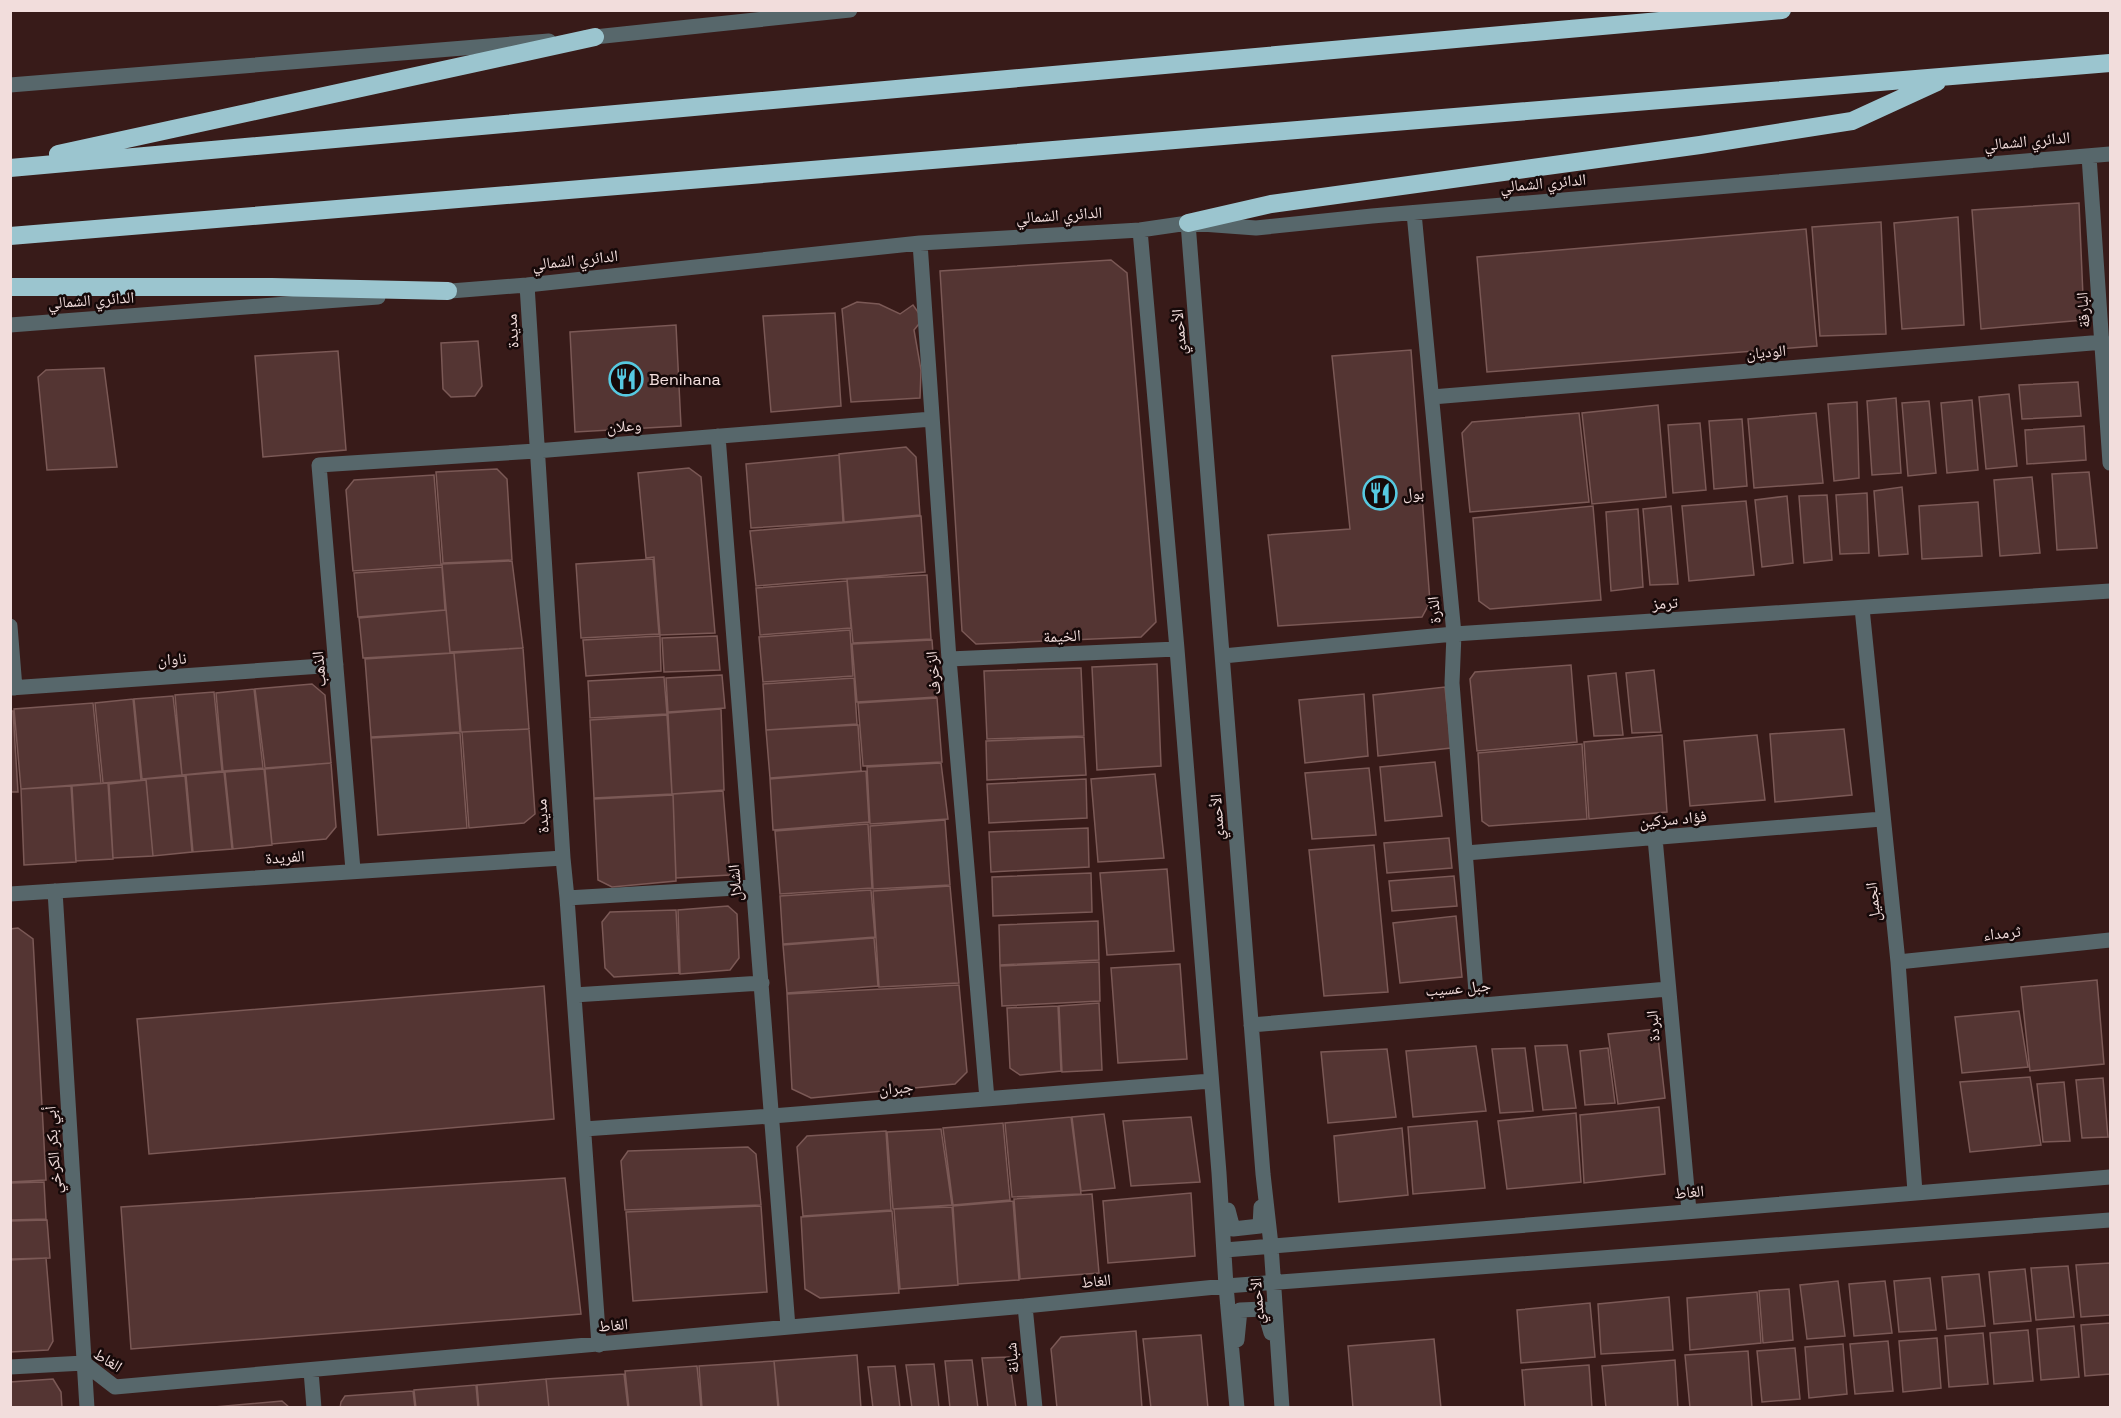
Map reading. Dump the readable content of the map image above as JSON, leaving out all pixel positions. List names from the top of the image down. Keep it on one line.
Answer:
{"streets":{"street":["الدائري الشمالي","البارقة","مديدة","الأحمدي","الوديان","وعلان","ترمز","الذرة","الخيمة","ناوان","الذهب","الزخرف","فؤاد سزكين","الفريدة","الشلال","الجميل","ثرمداء","جبل عسيب","البردة","جبران","أبي بكر الكرخي","الغاط","شبانة"]},"crossings":[["الدائري الشمالي","البارقة"],["الدائري الشمالي","مديدة"],["الدائري الشمالي","الأحمدي"],["الدائري الشمالي","الذرة"],["الدائري الشمالي","الزخرف"],["البارقة","الوديان"],["مديدة","وعلان"],["مديدة","الفريدة"],["مديدة","جبران"],["مديدة","الغاط"],["الأحمدي","ترمز"],["الأحمدي","الخيمة"],["الأحمدي","جبل عسيب"],["الأحمدي","جبران"],["الأحمدي","الغاط"],["الوديان","الذرة"],["وعلان","الذهب"],["وعلان","الزخرف"],["وعلان","الشلال"],["ترمز","الذرة"],["ترمز","الجميل"],["الذرة","فؤاد سزكين"],["الذرة","جبل عسيب"],["الخيمة","الزخرف"],["ناوان","الذهب"],["الذهب","الفريدة"],["الزخرف","جبران"],["فؤاد سزكين","الجميل"],["فؤاد سزكين","البردة"],["الفريدة","أبي بكر الكرخي"],["الشلال","جبران"],["الشلال","الغاط"],["الجميل","ثرمداء"],["الجميل","الغاط"],["جبل عسيب","البردة"],["البردة","الغاط"],["أبي بكر الكرخي","الغاط"],["الغاط","شبانة"]],"places":{"restaurant":["Benihana","بول"]}}
